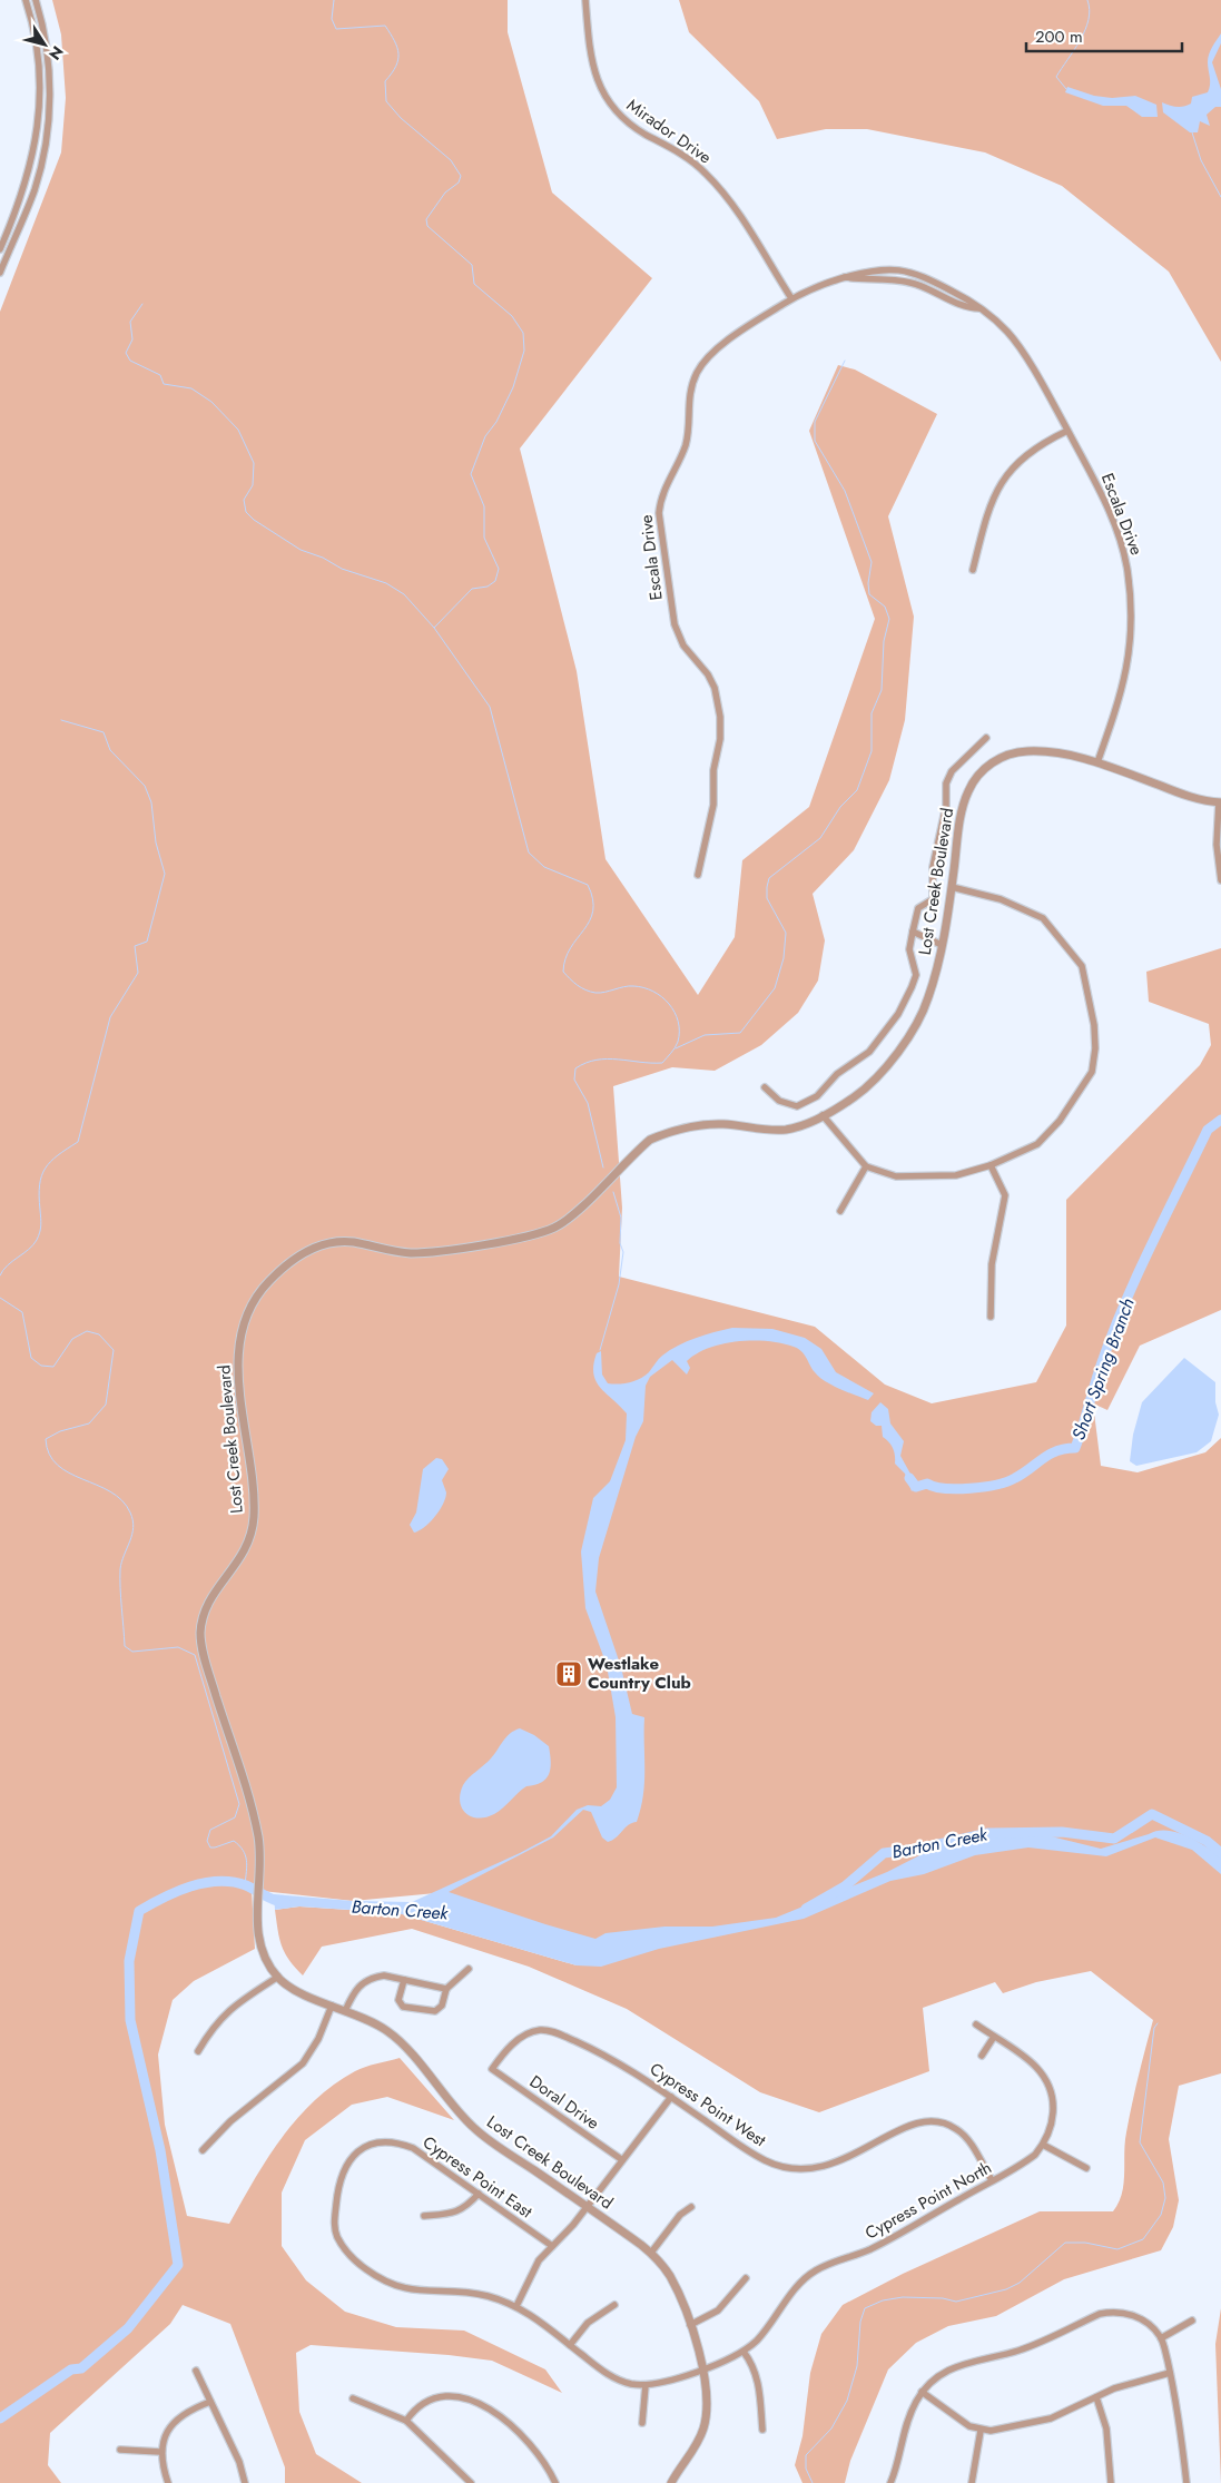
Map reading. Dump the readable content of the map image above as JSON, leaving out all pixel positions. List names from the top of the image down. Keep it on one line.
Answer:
{"streets":{"street":["Mirador Drive","Escala Drive","Lost Creek Boulevard","Doral Drive","Cypress Point West","Cypress Point East","Cypress Point North"]},"crossings":[["Mirador Drive","Escala Drive"],["Escala Drive","Lost Creek Boulevard"],["Lost Creek Boulevard","Cypress Point East"],["Lost Creek Boulevard","Cypress Point North"],["Doral Drive","Cypress Point West"],["Cypress Point West","Cypress Point North"],["Cypress Point East","Cypress Point North"]],"water":["Short Spring Branch","Barton Creek"],"places":{"building":["Westlake Country Club"]},"scale_bar":"200 m","north":"bottom right"}
